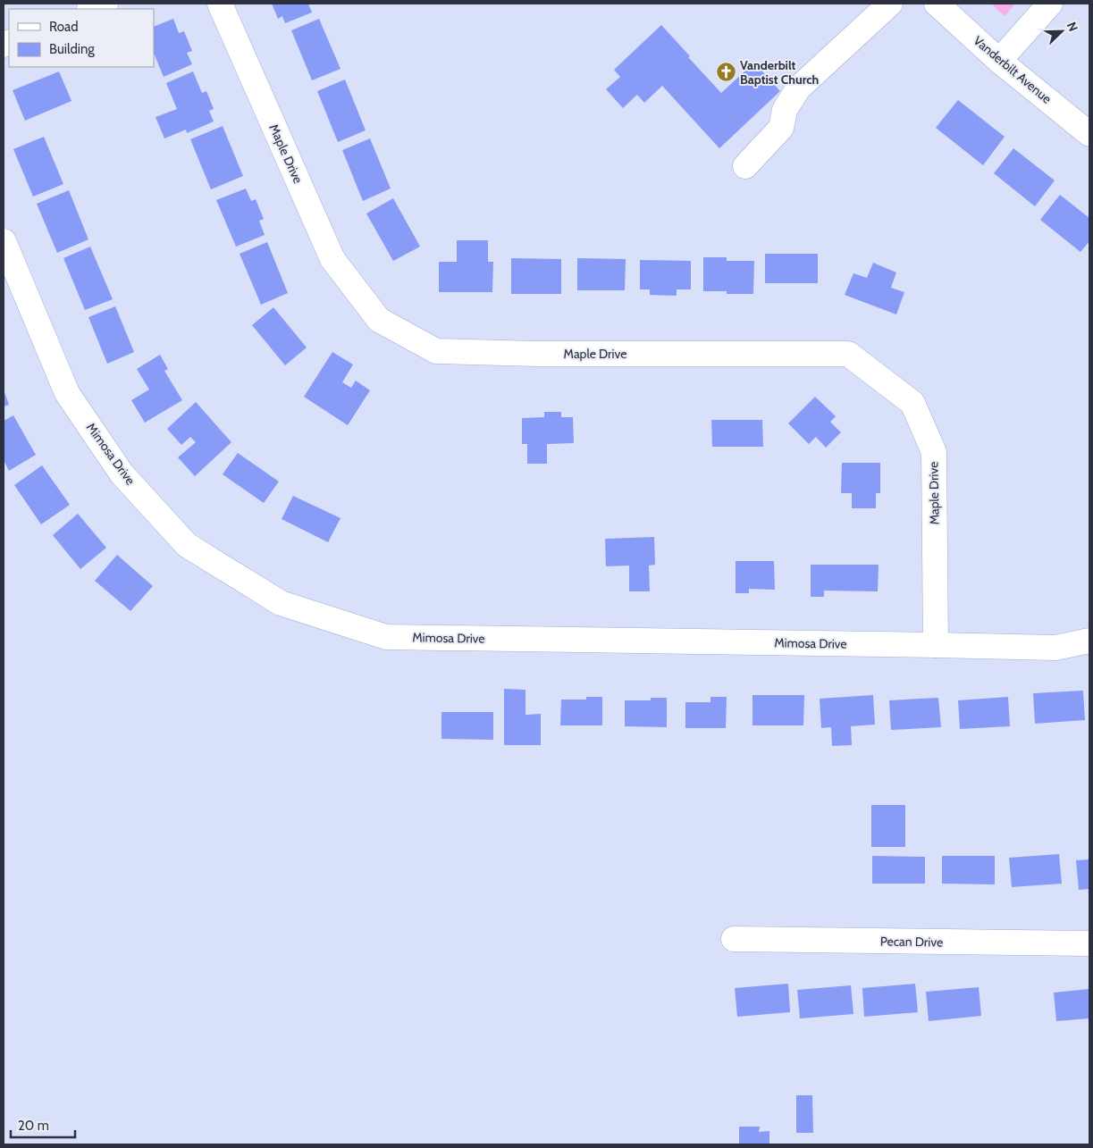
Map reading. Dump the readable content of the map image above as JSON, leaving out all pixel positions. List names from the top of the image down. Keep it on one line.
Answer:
{"streets":{"street":["Vanderbilt Avenue","Maple Drive","Mimosa Drive","Pecan Drive"]},"crossings":[["Maple Drive","Mimosa Drive"]],"places":{"church":["Vanderbilt Baptist Church"]},"legend":["Road","Building"],"scale_bar":"20 m","north":"top right"}
